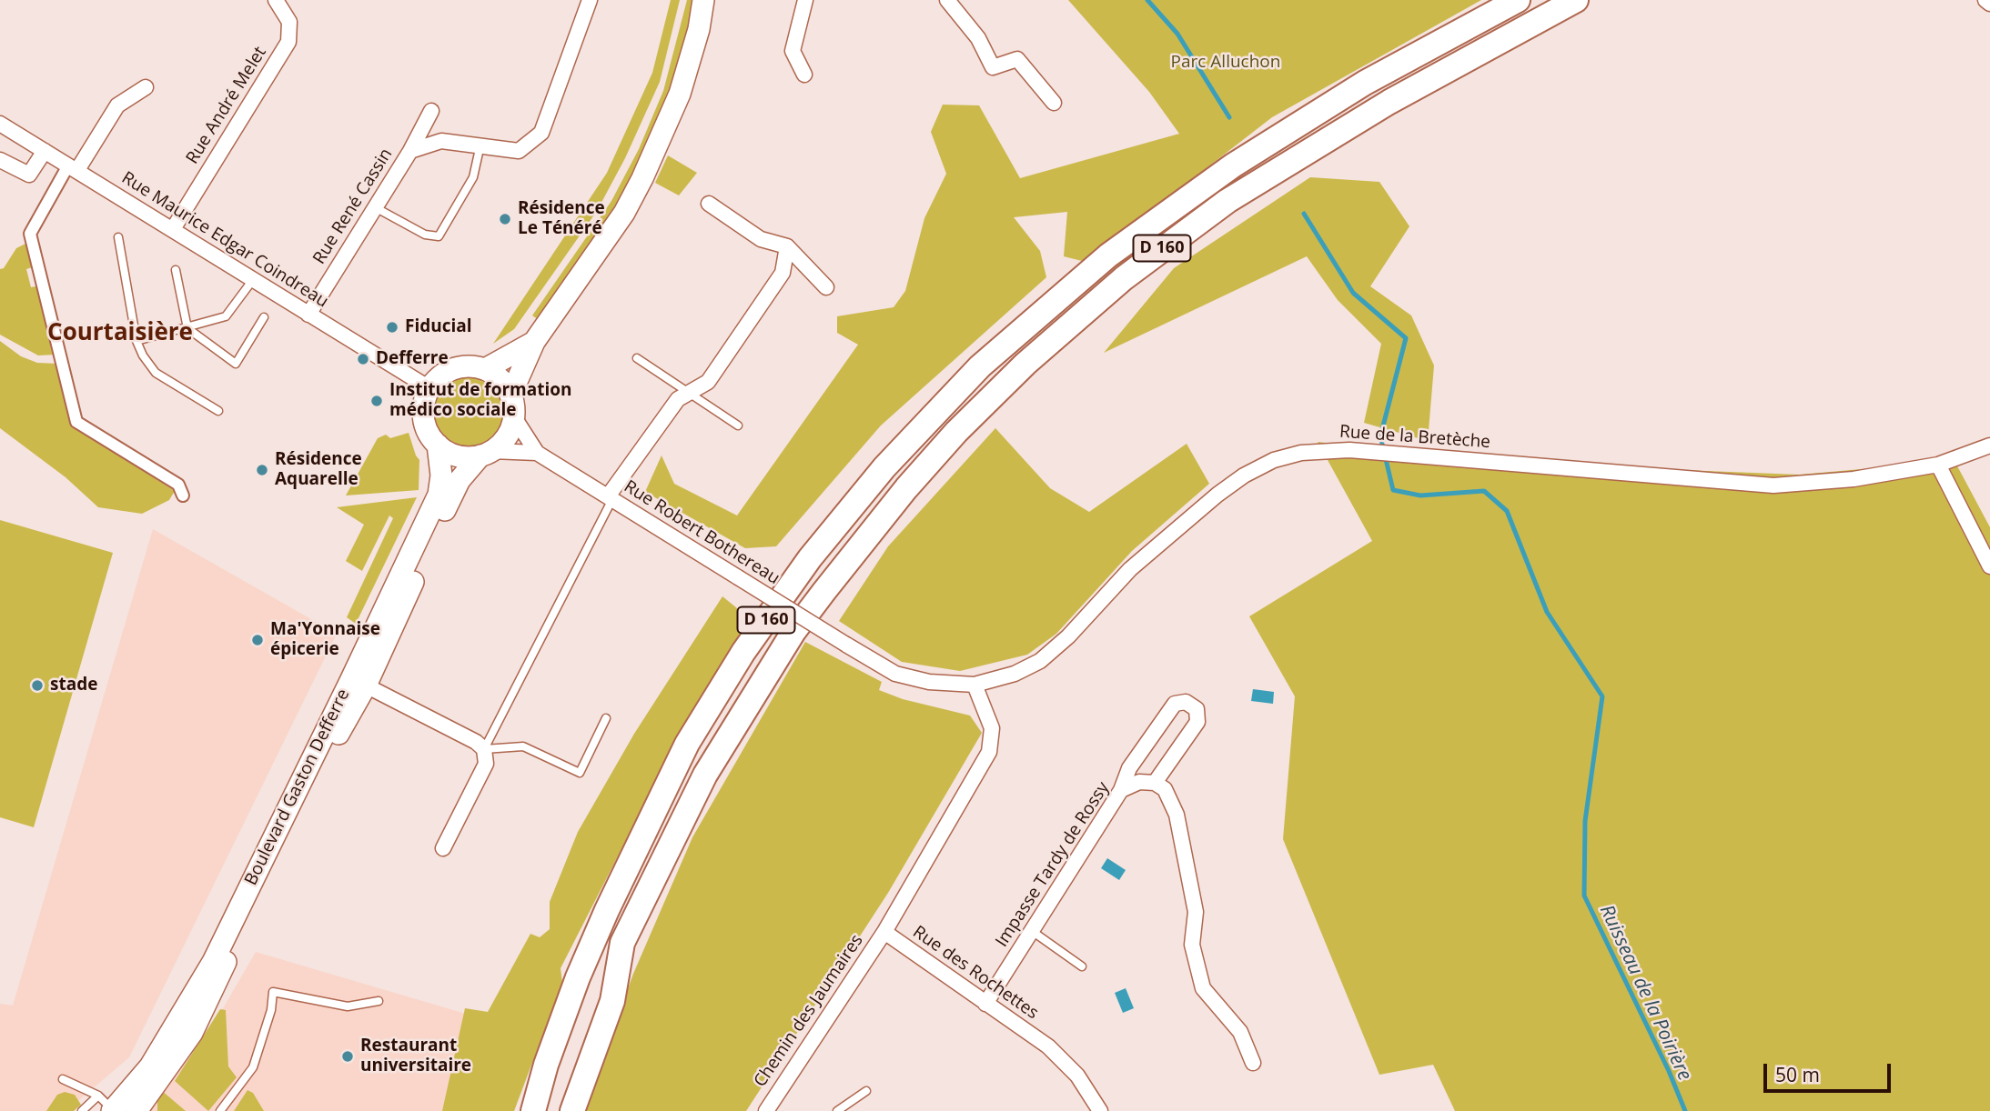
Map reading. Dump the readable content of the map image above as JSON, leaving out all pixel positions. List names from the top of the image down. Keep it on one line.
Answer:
{"streets":{"highway":["D 160"],"main road":["Boulevard Gaston Defferre"],"street":["Rue André Melet","Rue René Cassin","Rue Maurice Edgar Coindreau","Rue de la Bretèche","Rue Robert Bothereau","Impasse Tardy de Rossy","Rue des Rochettes","Chemin des Jaumaires"]},"crossings":[["Rue André Melet","Rue Maurice Edgar Coindreau"],["Rue René Cassin","Rue Maurice Edgar Coindreau"],["Rue Maurice Edgar Coindreau","Rue Robert Bothereau"],["Rue Maurice Edgar Coindreau","Boulevard Gaston Defferre"],["Rue de la Bretèche","Rue Robert Bothereau"],["Rue de la Bretèche","Rue des Rochettes"],["Rue Robert Bothereau","Boulevard Gaston Defferre"],["Impasse Tardy de Rossy","Rue des Rochettes"],["Rue des Rochettes","Chemin des Jaumaires"]],"districts":["Courtaisière"],"water":["Ruisseau de la Poirière"],"parks":["Parc Alluchon"],"places":["Résidence Le Ténéré","Fiducial","Defferre","Institut de formation médico sociale","Résidence Aquarelle","Ma'Yonnaise épicerie","stade","Restaurant universitaire"],"scale_bar":"50 m"}
